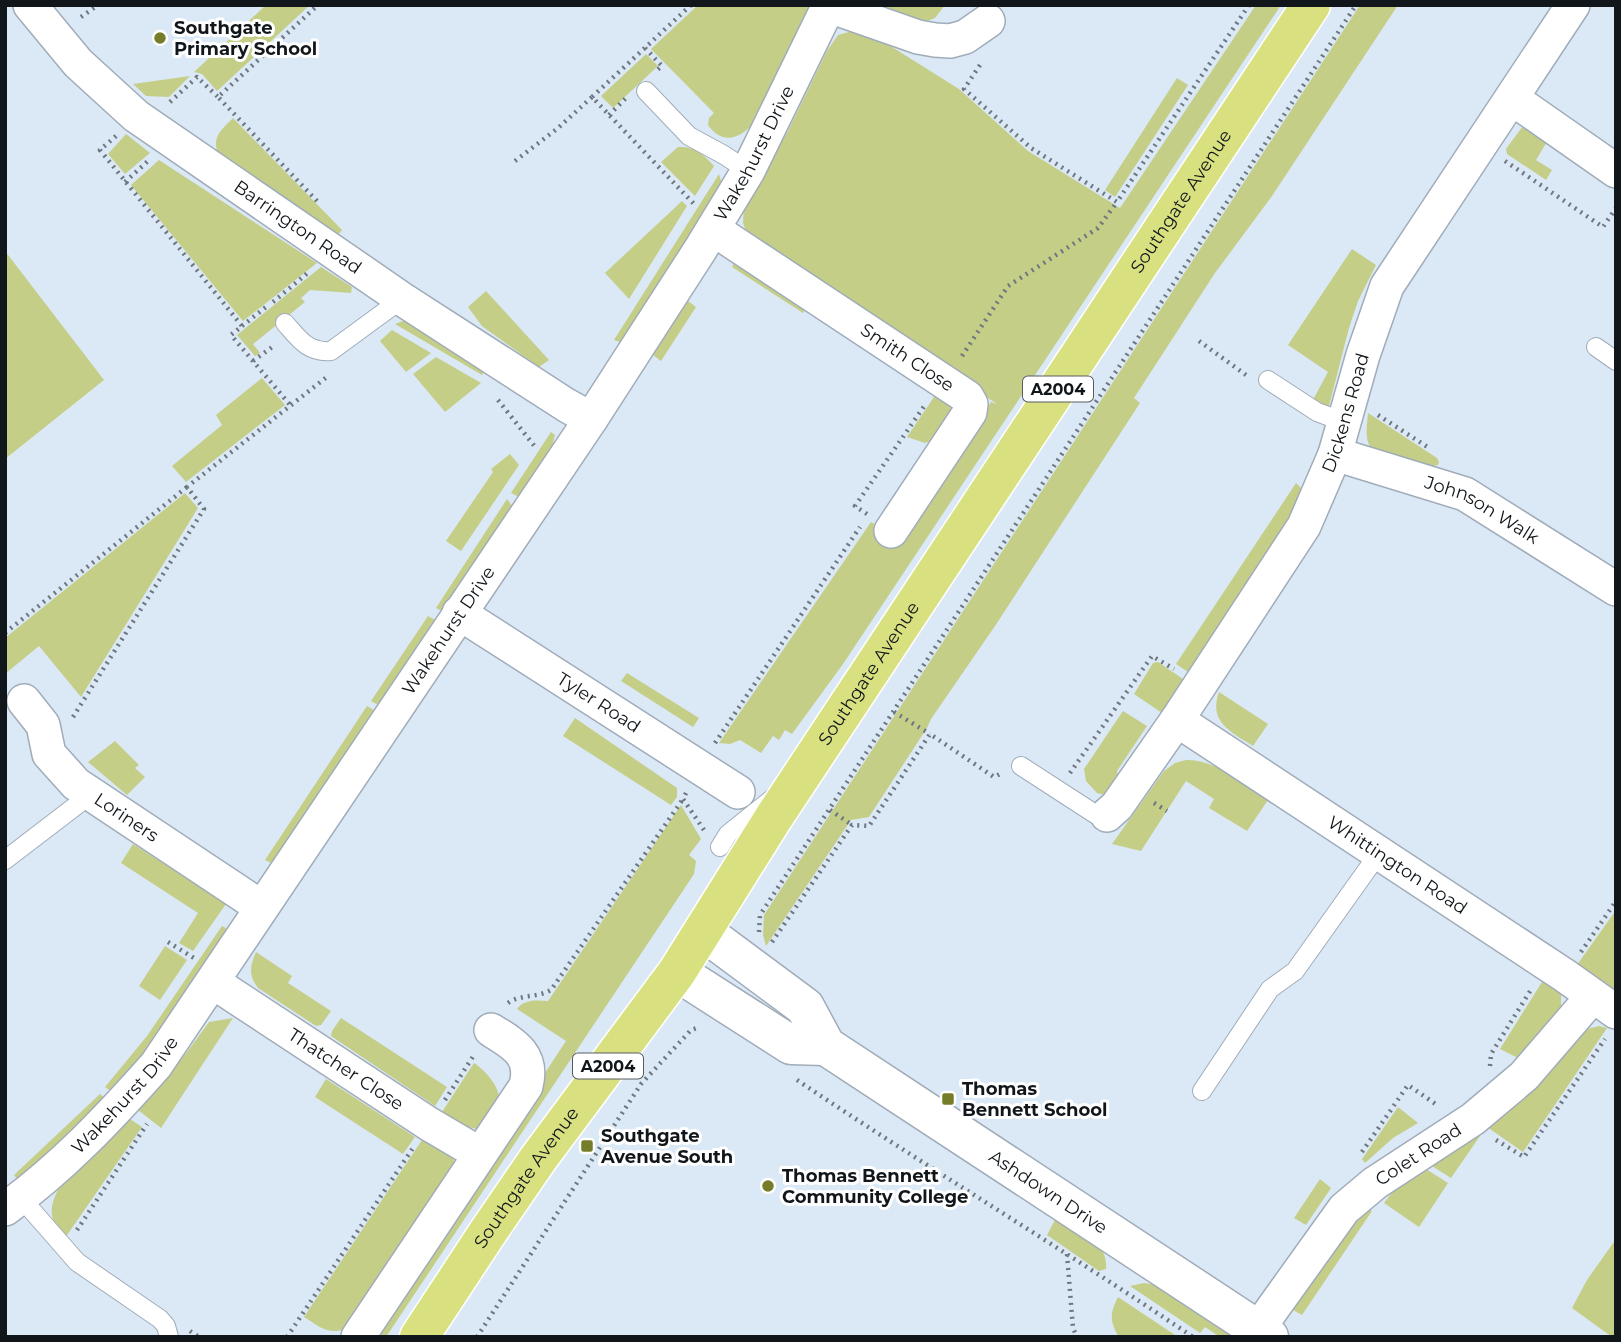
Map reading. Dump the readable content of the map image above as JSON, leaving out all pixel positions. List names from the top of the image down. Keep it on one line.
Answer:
{"streets":{"main road":["Southgate Avenue","A2004"],"street":["Wakehurst Drive","Barrington Road","Smith Close","Dickens Road","Johnson Walk","Tyler Road","Loriners","Whittington Road","Thatcher Close","Colet Road","Ashdown Drive"]},"crossings":[["Wakehurst Drive","Barrington Road"],["Wakehurst Drive","Smith Close"],["Wakehurst Drive","Tyler Road"],["Wakehurst Drive","Loriners"],["Wakehurst Drive","Thatcher Close"],["Southgate Avenue","Tyler Road"],["Southgate Avenue","Ashdown Drive"],["Dickens Road","Johnson Walk"],["Dickens Road","Whittington Road"],["Whittington Road","Colet Road"],["Colet Road","Ashdown Drive"]],"places":{"other":["Southgate Primary School","Thomas Bennett Community College"],"transit":["Thomas Bennett School","Southgate Avenue South"]}}
